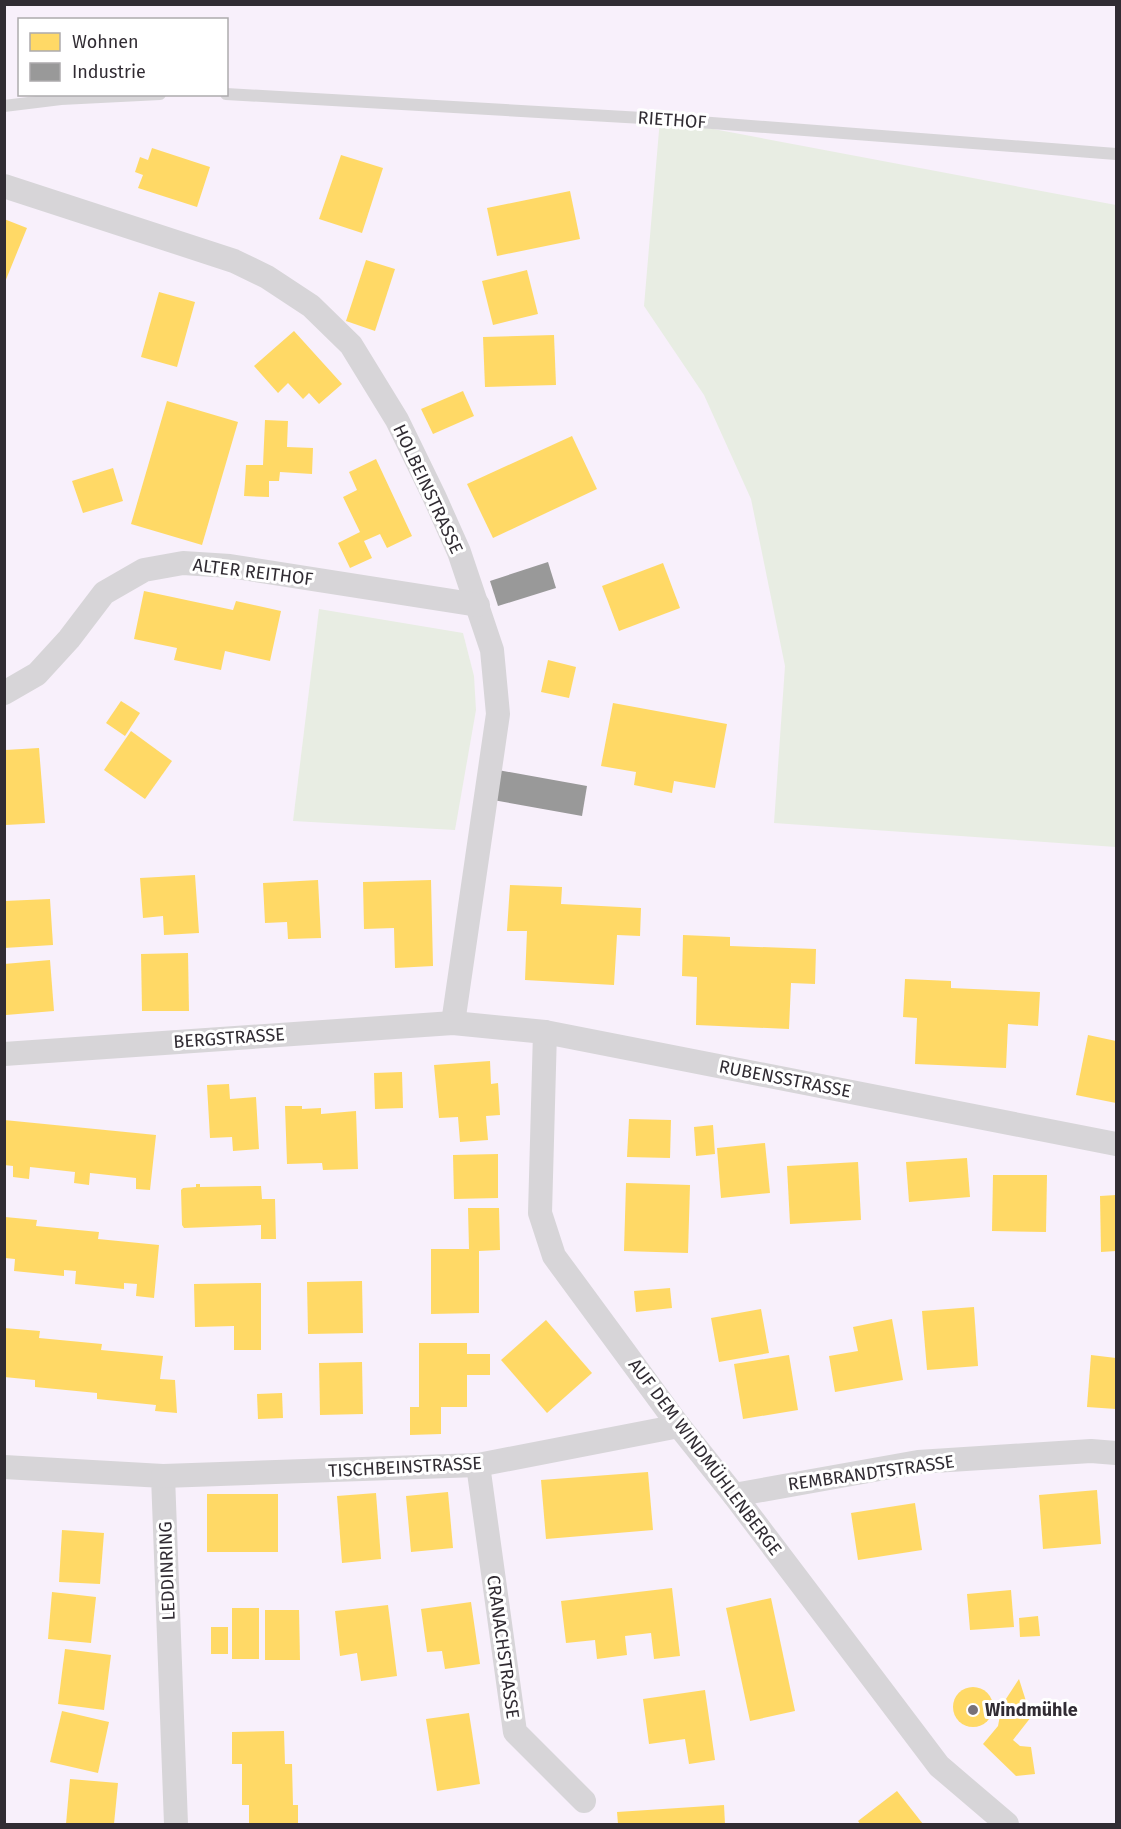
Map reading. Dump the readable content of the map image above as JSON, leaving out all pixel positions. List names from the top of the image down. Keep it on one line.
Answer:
{"streets":{"street":["HOLBEINSTRASSE","ALTER REITHOF","BERGSTRASSE","RUBENSSTRASSE","AUF DEM WINDMÜHLENBERGE","TISCHBEINSTRASSE","REMBRANDTSTRASSE","LEDDINRING","CRANACHSTRASSE"],"lane":["RIETHOF"]},"crossings":[["HOLBEINSTRASSE","ALTER REITHOF"],["HOLBEINSTRASSE","BERGSTRASSE"],["HOLBEINSTRASSE","RUBENSSTRASSE"],["BERGSTRASSE","RUBENSSTRASSE"],["RUBENSSTRASSE","AUF DEM WINDMÜHLENBERGE"],["AUF DEM WINDMÜHLENBERGE","TISCHBEINSTRASSE"],["AUF DEM WINDMÜHLENBERGE","REMBRANDTSTRASSE"],["TISCHBEINSTRASSE","LEDDINRING"],["TISCHBEINSTRASSE","CRANACHSTRASSE"]],"places":["Windmühle"],"legend":["Wohnen","Industrie"]}
